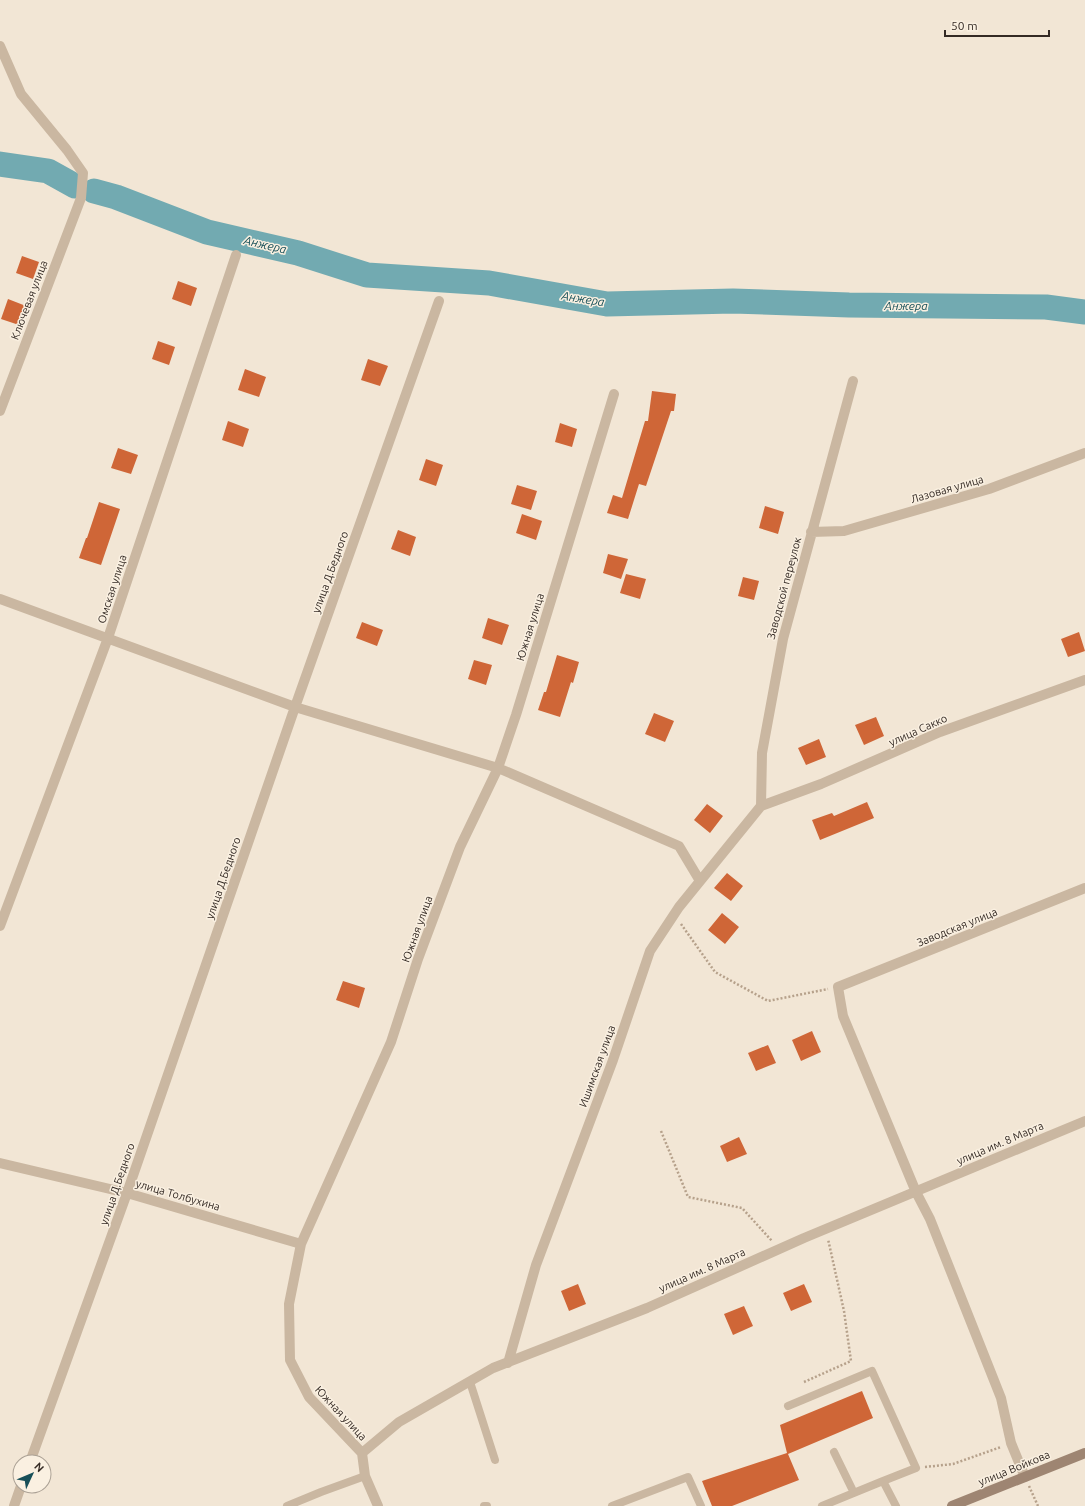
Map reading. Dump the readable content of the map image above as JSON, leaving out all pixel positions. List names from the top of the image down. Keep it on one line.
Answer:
{"streets":{"street":["Ключевая улица","Лазовая улица","улица Д.Бедного","Заводской переулок","Омская улица","Южная улица","улица Сакко","Заводская улица","Ишимская улица","улица им. 8 Марта","улица Толбухина","улица Войкова"]},"crossings":[["Лазовая улица","Заводской переулок"],["улица Д.Бедного","улица Толбухина"],["Заводской переулок","улица Сакко"],["Заводской переулок","Ишимская улица"],["Южная улица","улица им. 8 Марта"],["Южная улица","улица Толбухина"],["улица Сакко","Ишимская улица"],["Ишимская улица","улица им. 8 Марта"]],"water":["Анжера"],"scale_bar":"50 m","north":"top right"}
